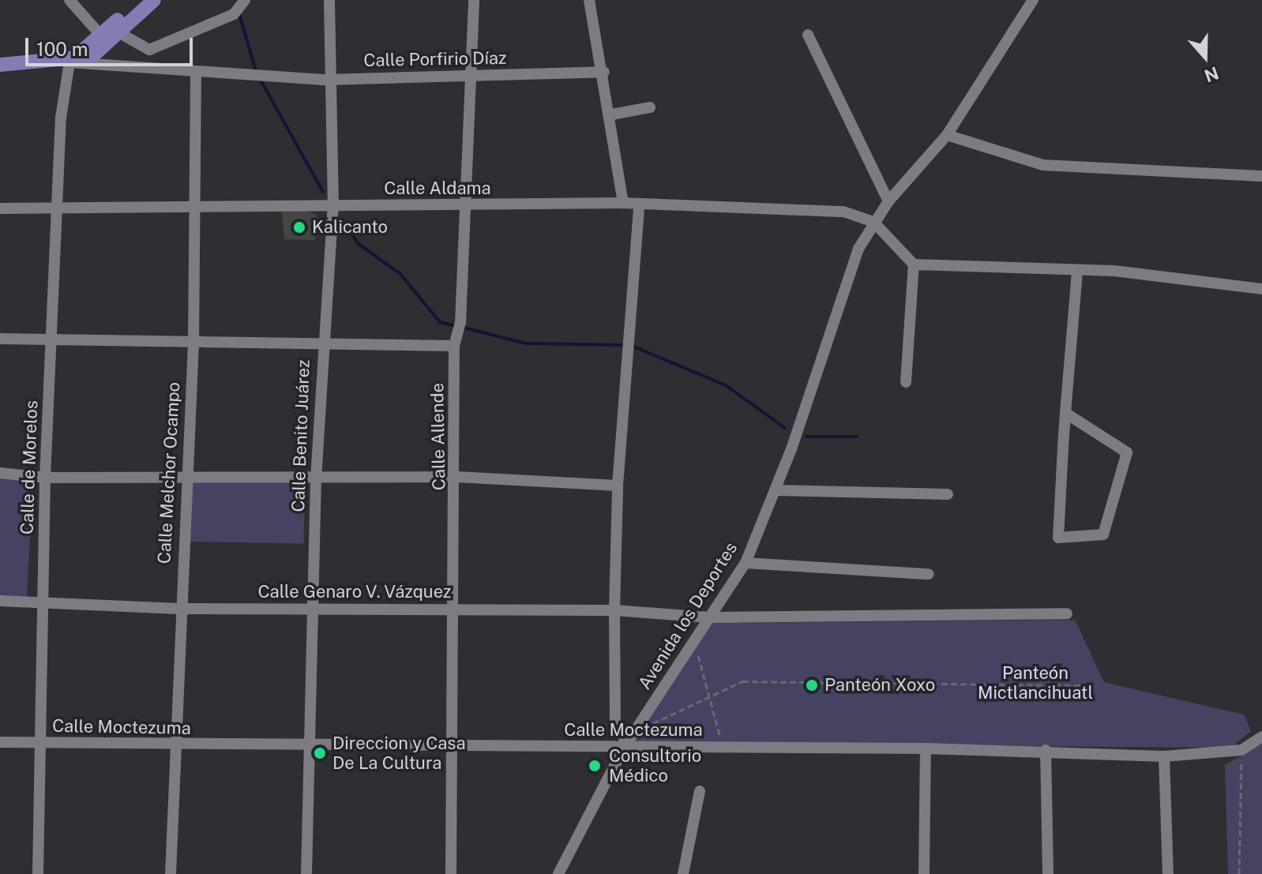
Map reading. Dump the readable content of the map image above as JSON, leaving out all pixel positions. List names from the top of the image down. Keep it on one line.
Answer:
{"streets":{"street":["Calle Porfirio Díaz","Calle Aldama","Calle Benito Juárez","Calle Allende","Calle de Morelos","Calle Melchor Ocampo","Calle Genaro V. Vázquez","Avenida los Deportes","Calle Moctezuma"]},"crossings":[["Calle Porfirio Díaz","Calle Benito Juárez"],["Calle Porfirio Díaz","Calle Allende"],["Calle Porfirio Díaz","Calle Melchor Ocampo"],["Calle Aldama","Calle Benito Juárez"],["Calle Aldama","Calle Allende"],["Calle Aldama","Calle de Morelos"],["Calle Aldama","Calle Melchor Ocampo"],["Calle Aldama","Avenida los Deportes"],["Calle Benito Juárez","Calle Genaro V. Vázquez"],["Calle Benito Juárez","Calle Moctezuma"],["Calle Allende","Calle Genaro V. Vázquez"],["Calle Allende","Calle Moctezuma"],["Calle de Morelos","Calle Genaro V. Vázquez"],["Calle de Morelos","Calle Moctezuma"],["Calle Melchor Ocampo","Calle Genaro V. Vázquez"],["Calle Melchor Ocampo","Calle Moctezuma"],["Calle Genaro V. Vázquez","Avenida los Deportes"],["Avenida los Deportes","Calle Moctezuma"]],"parks":["Panteón Mictlancihuatl"],"places":["Kalicanto","Panteón Xoxo","Direccion y Casa De La Cultura","Consultorio Médico"],"scale_bar":"100 m","north":"bottom"}
